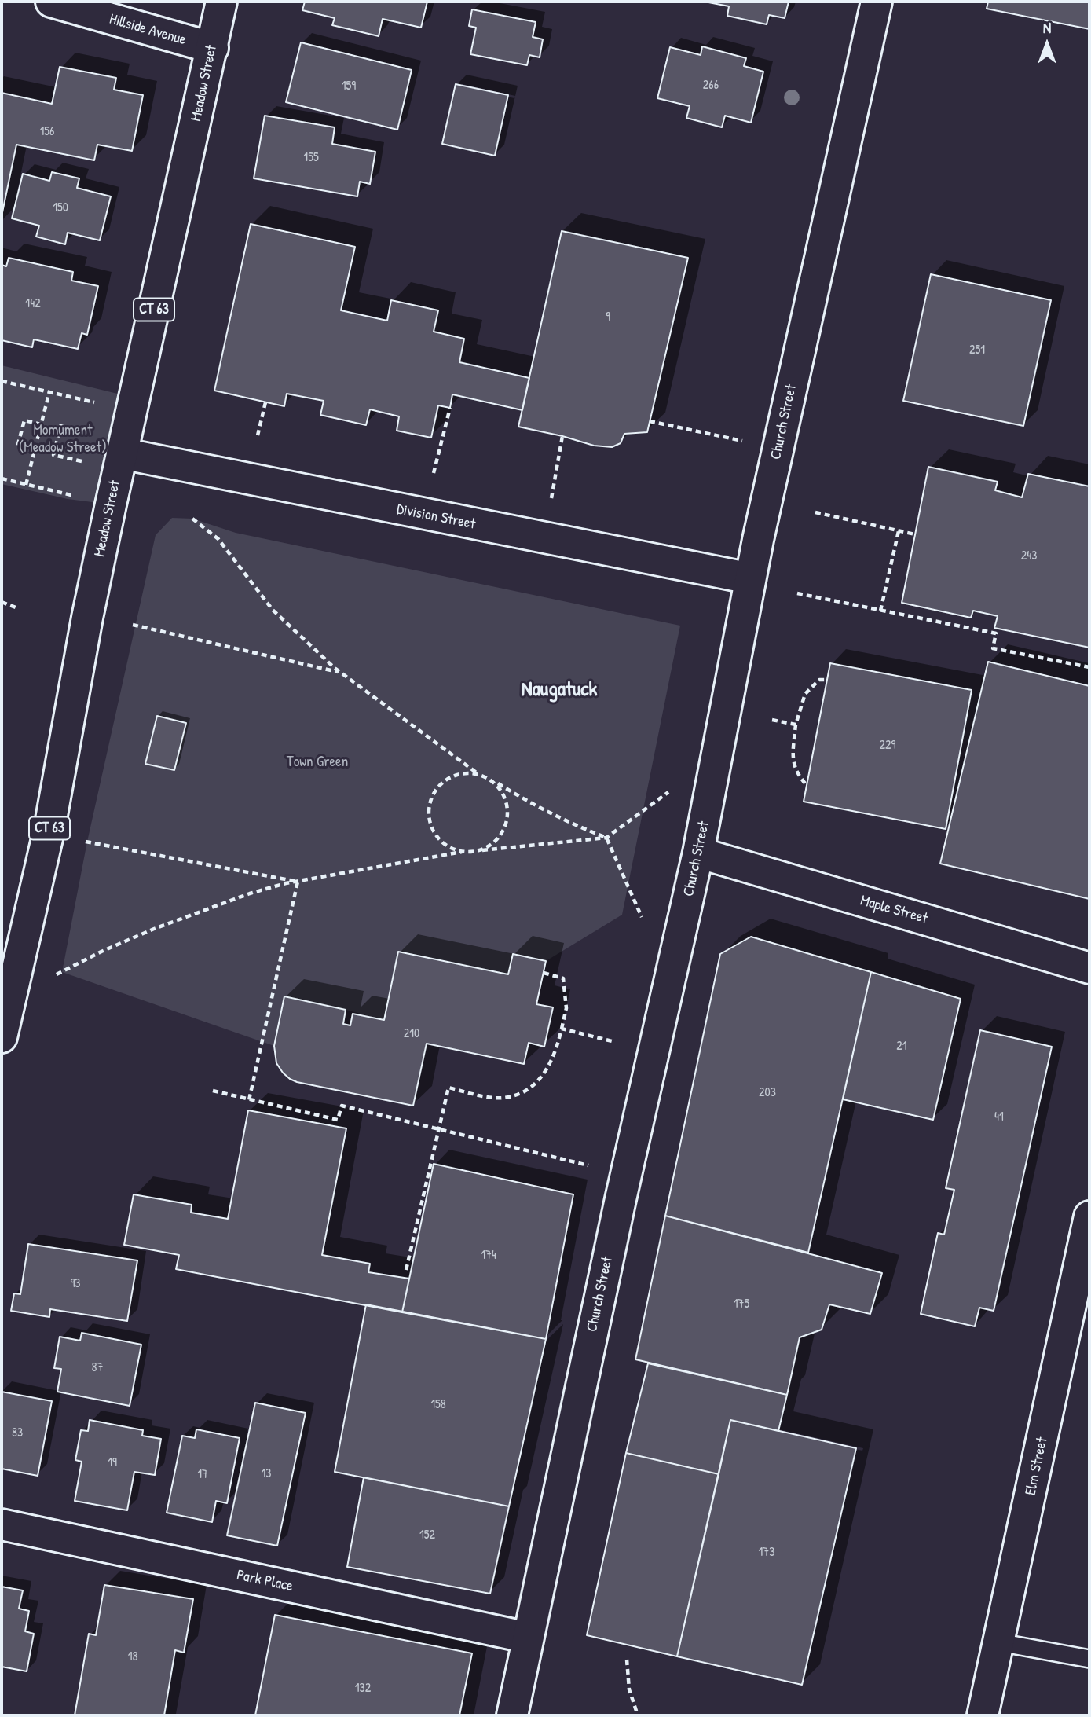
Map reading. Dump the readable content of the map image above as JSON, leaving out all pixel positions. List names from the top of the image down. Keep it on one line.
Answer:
{"streets":{"street":["Hillside Avenue","Meadow Street","CT 63","Church Street","Division Street","Maple Street","Elm Street","Park Place"]},"crossings":[["Hillside Avenue","Meadow Street"],["Meadow Street","Division Street"],["Church Street","Division Street"],["Church Street","Maple Street"],["Church Street","Park Place"]],"districts":["Naugatuck"],"parks":["Momument (Meadow Street)","Town Green"],"house_numbers":["266","159","156","155","150","142","9","251","243","229","210","21","203","41","174","93","175","87","158","83","19","13","17","152","173","18","132"],"north":"top"}
